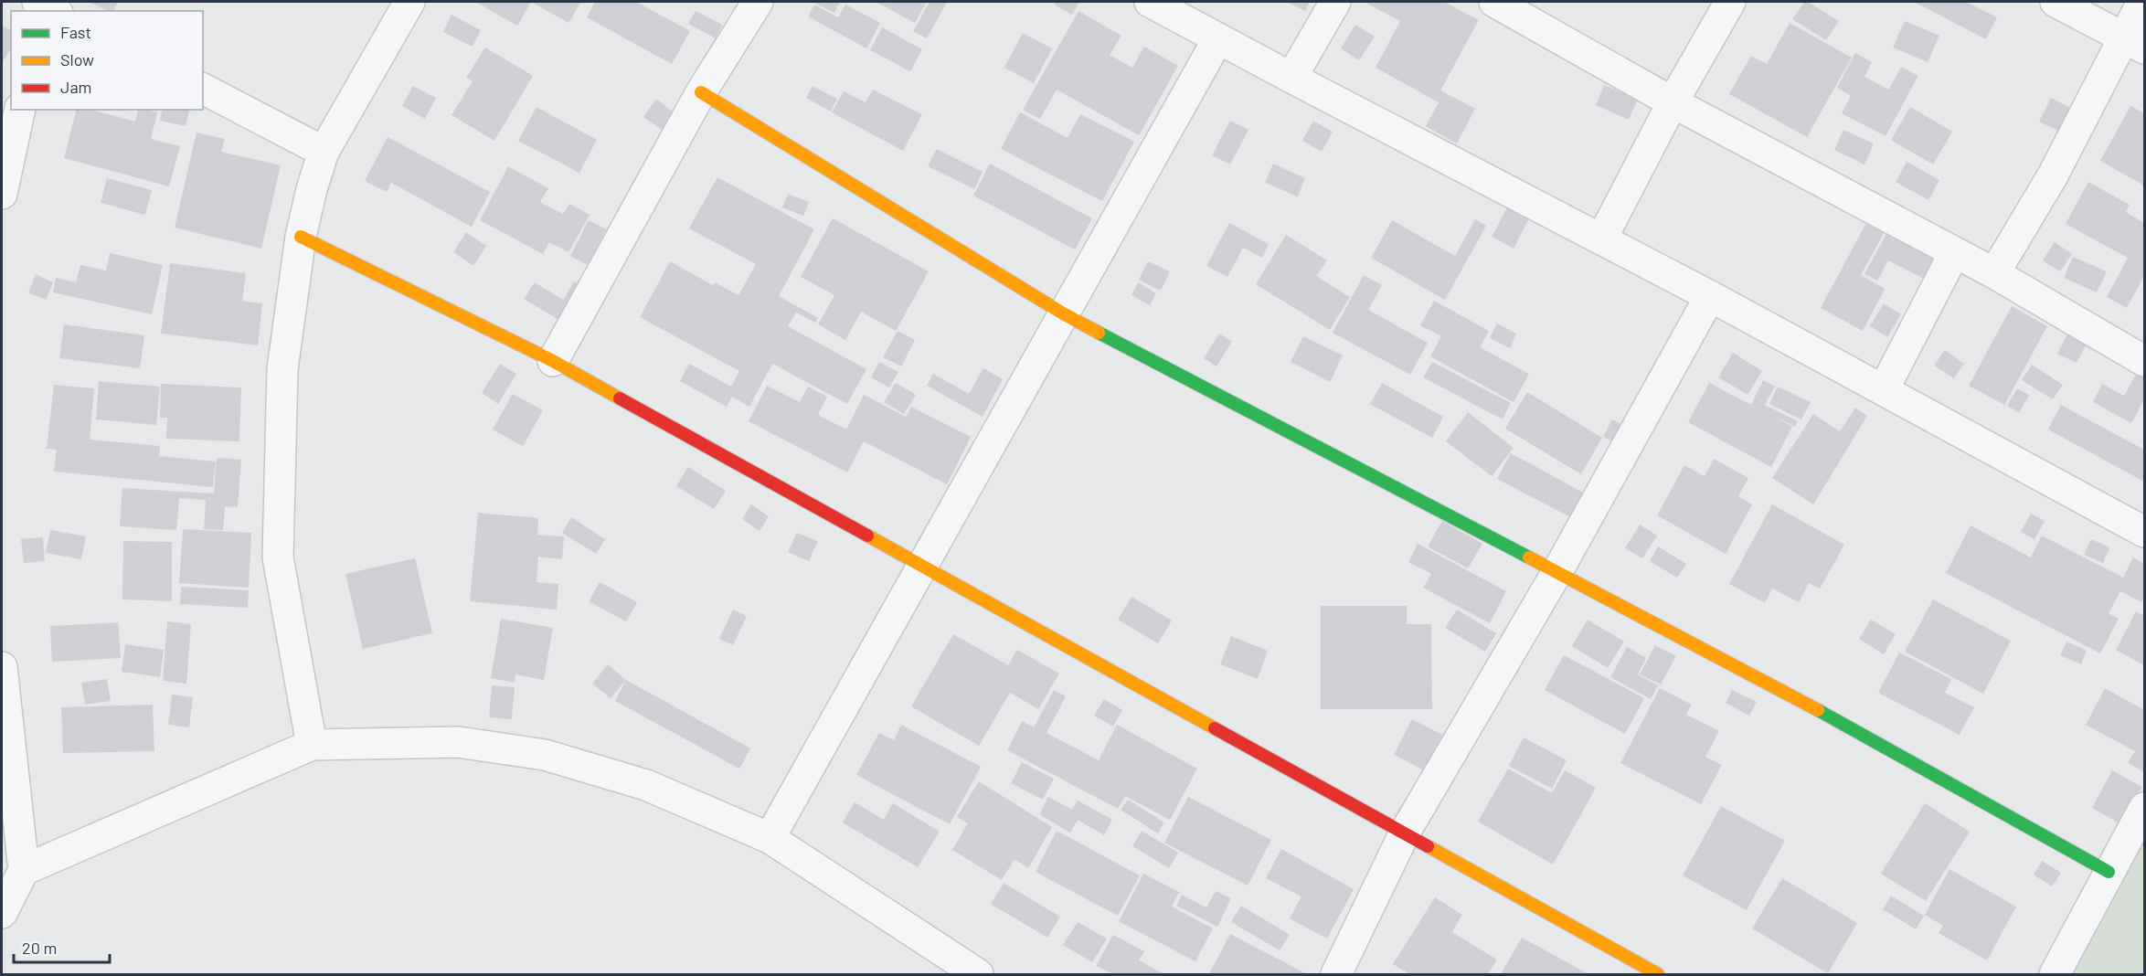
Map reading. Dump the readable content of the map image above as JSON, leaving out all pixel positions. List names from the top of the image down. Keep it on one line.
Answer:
{"legend":["Fast","Slow","Jam"],"scale_bar":"20 m"}
